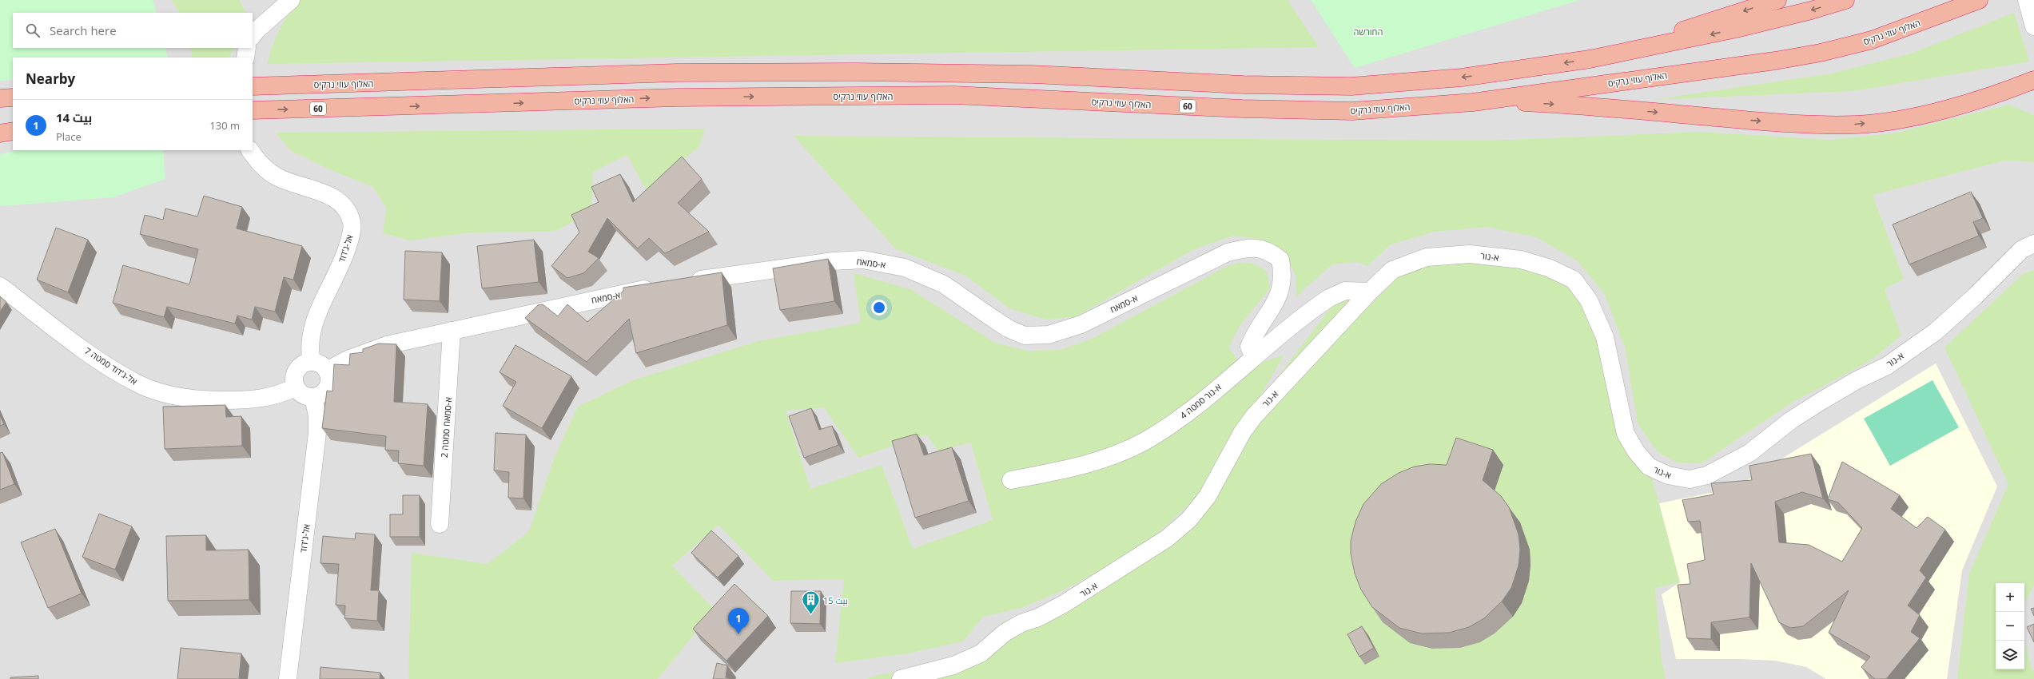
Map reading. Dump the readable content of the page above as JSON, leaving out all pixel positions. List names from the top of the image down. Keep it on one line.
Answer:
{"streets":{"highway":["האלוף עוזי נרקיס","60"],"street":["אל-ג'דוד","א-נור","א-סמאח","אל-ג'דוד סמטה 7","א-נור סמטה 4","א-סמאח סמטה 2"]},"crossings":[["אל-ג'דוד","א-סמאח"],["אל-ג'דוד","אל-ג'דוד סמטה 7"],["א-נור","א-נור סמטה 4"],["א-סמאח","אל-ג'דוד סמטה 7"],["א-סמאח","א-נור סמטה 4"],["א-סמאח","א-סמאח סמטה 2"]],"parks":["החורשה"],"places":{"building":["بيت 15"]},"page":{"search":"Search here","heading":"Nearby","list":[{"mark":"1","name":"بيت 14","note":"Place","value":"130 m"}],"map_buttons":["+","−"],"pins":"1"}}
